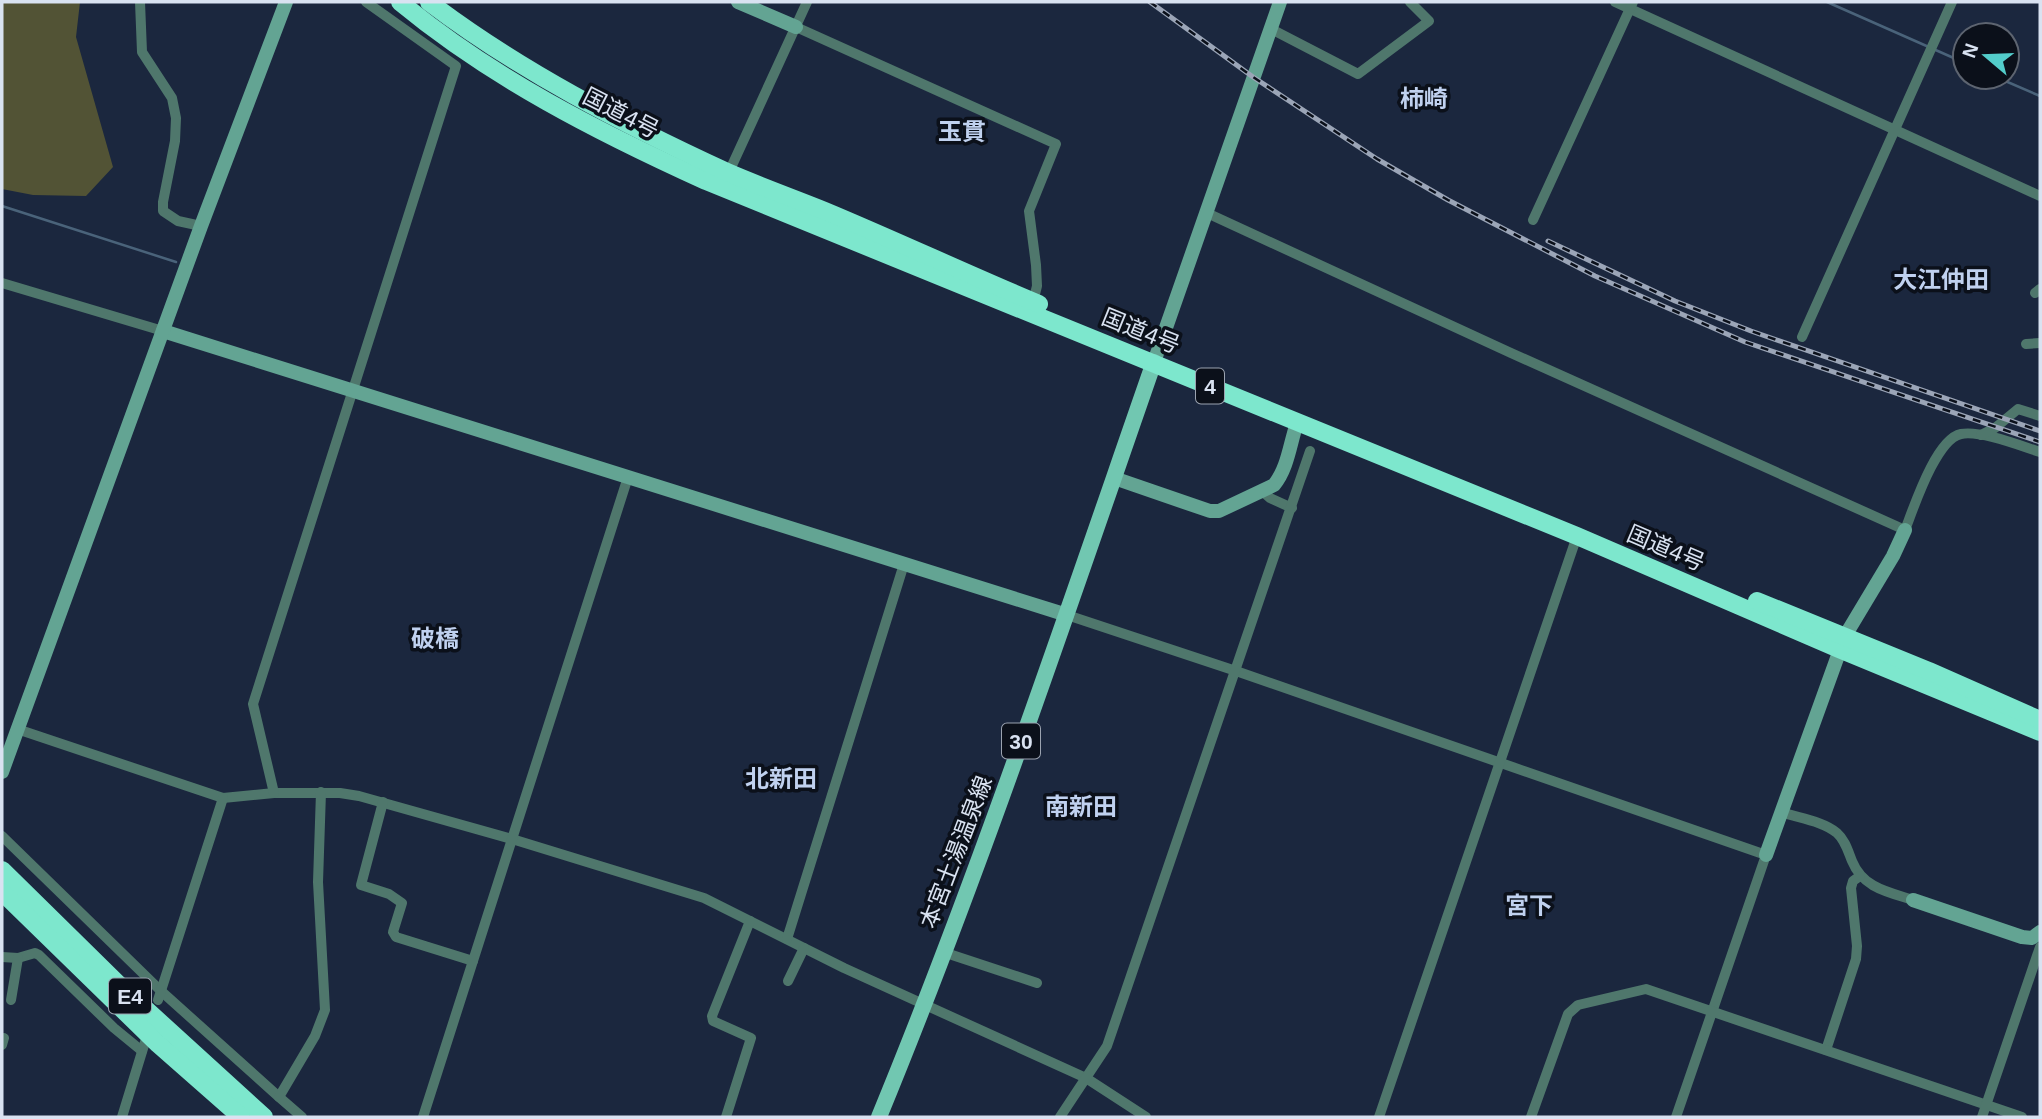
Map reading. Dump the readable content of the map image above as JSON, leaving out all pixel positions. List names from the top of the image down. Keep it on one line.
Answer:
{"streets":{"highway":["国道4号","4","E4"],"main road":["30","本宮土湯温泉線"]},"crossings":[["国道4号","本宮土湯温泉線"]],"districts":["柿崎","玉貫","大江仲田","破橋","北新田","南新田","宮下"],"north":"left"}
